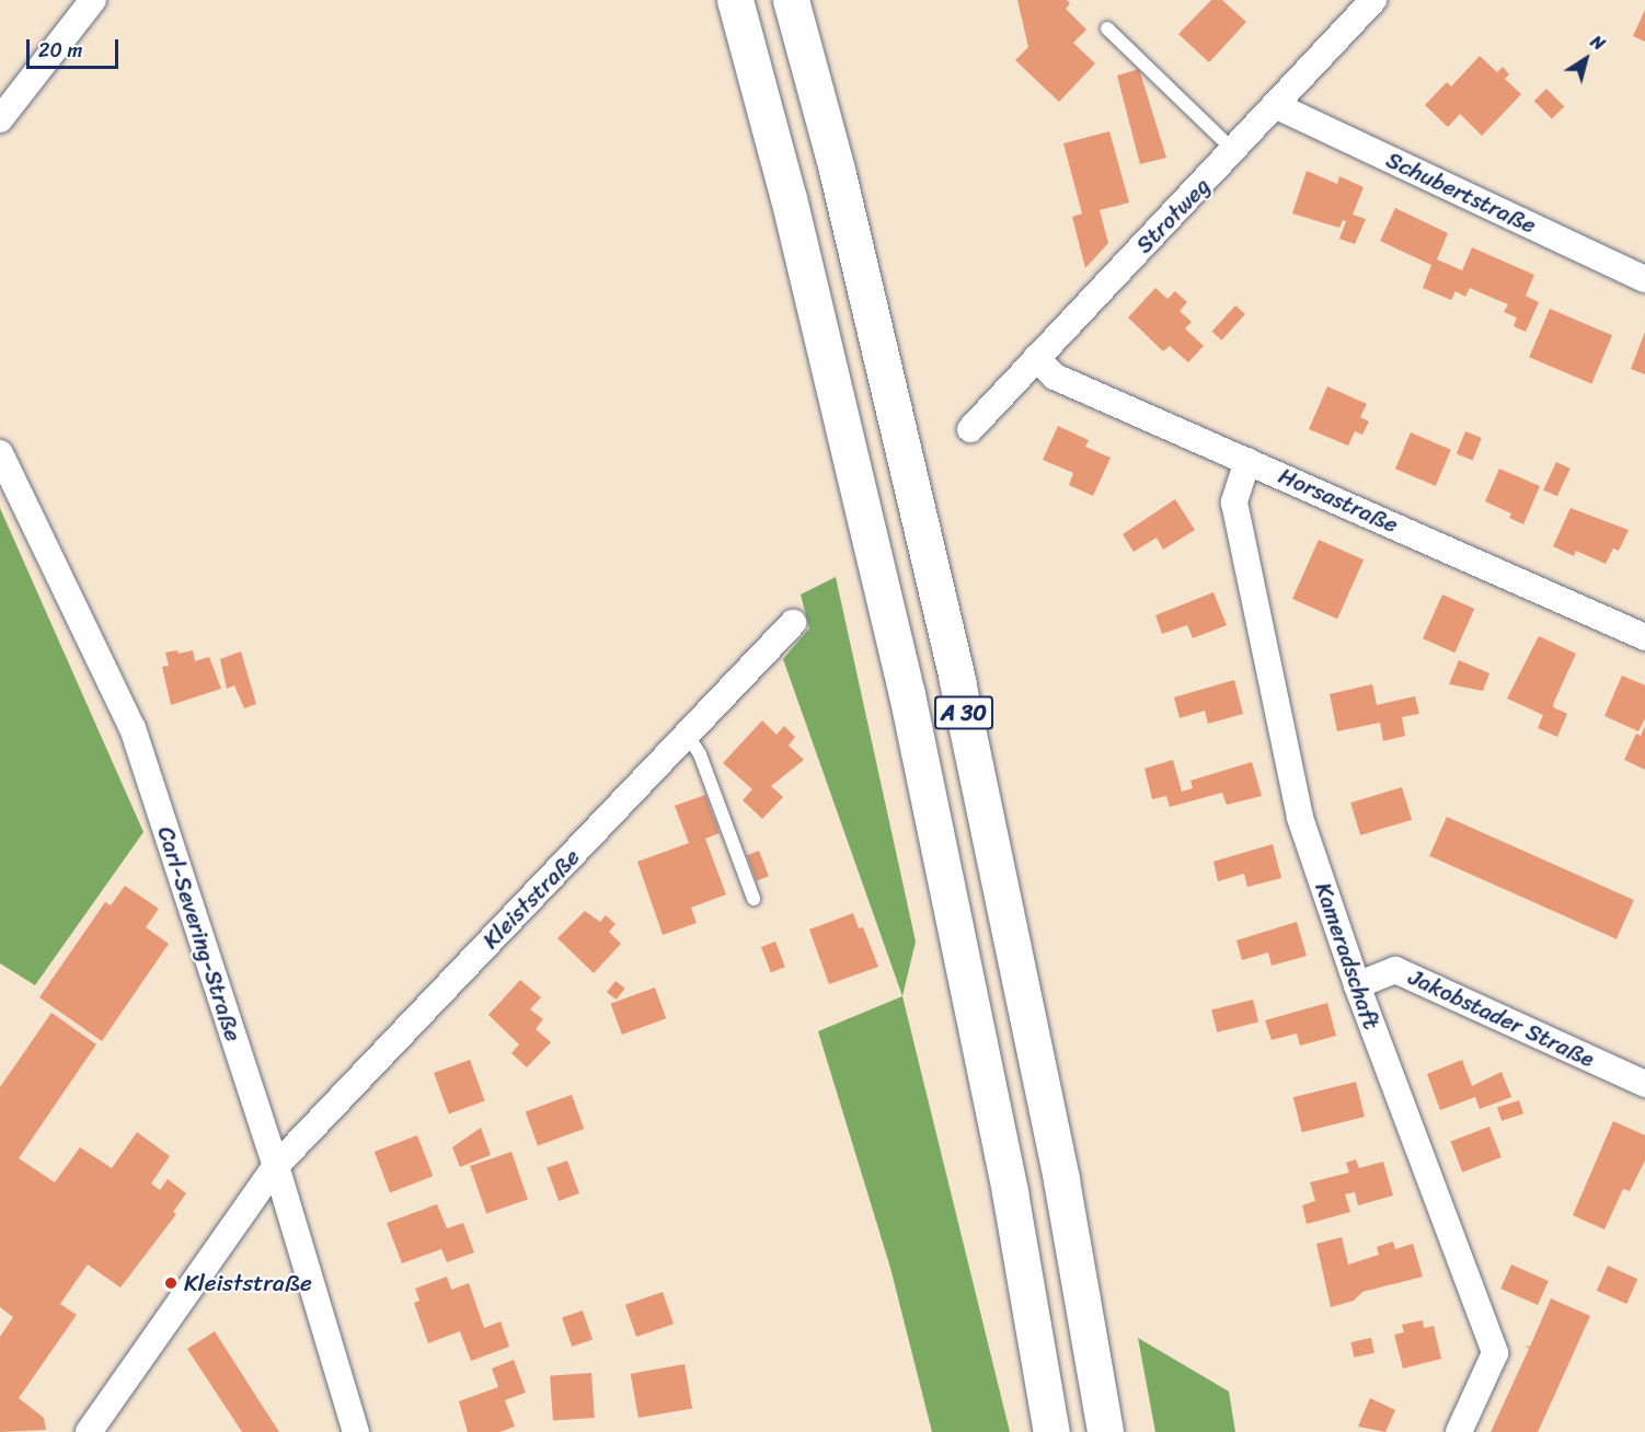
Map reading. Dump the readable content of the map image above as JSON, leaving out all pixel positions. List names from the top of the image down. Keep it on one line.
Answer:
{"streets":{"highway":["A 30"],"street":["Schubertstraße","Strotweg","Horsastraße","Kleiststraße","Carl-Severing-Straße","Kameradschaft","Jakobstader Straße"]},"crossings":[["Schubertstraße","Strotweg"],["Strotweg","Horsastraße"],["Horsastraße","Kameradschaft"],["Kleiststraße","Carl-Severing-Straße"],["Kameradschaft","Jakobstader Straße"]],"places":["Kleiststraße"],"scale_bar":"20 m","north":"top right"}
